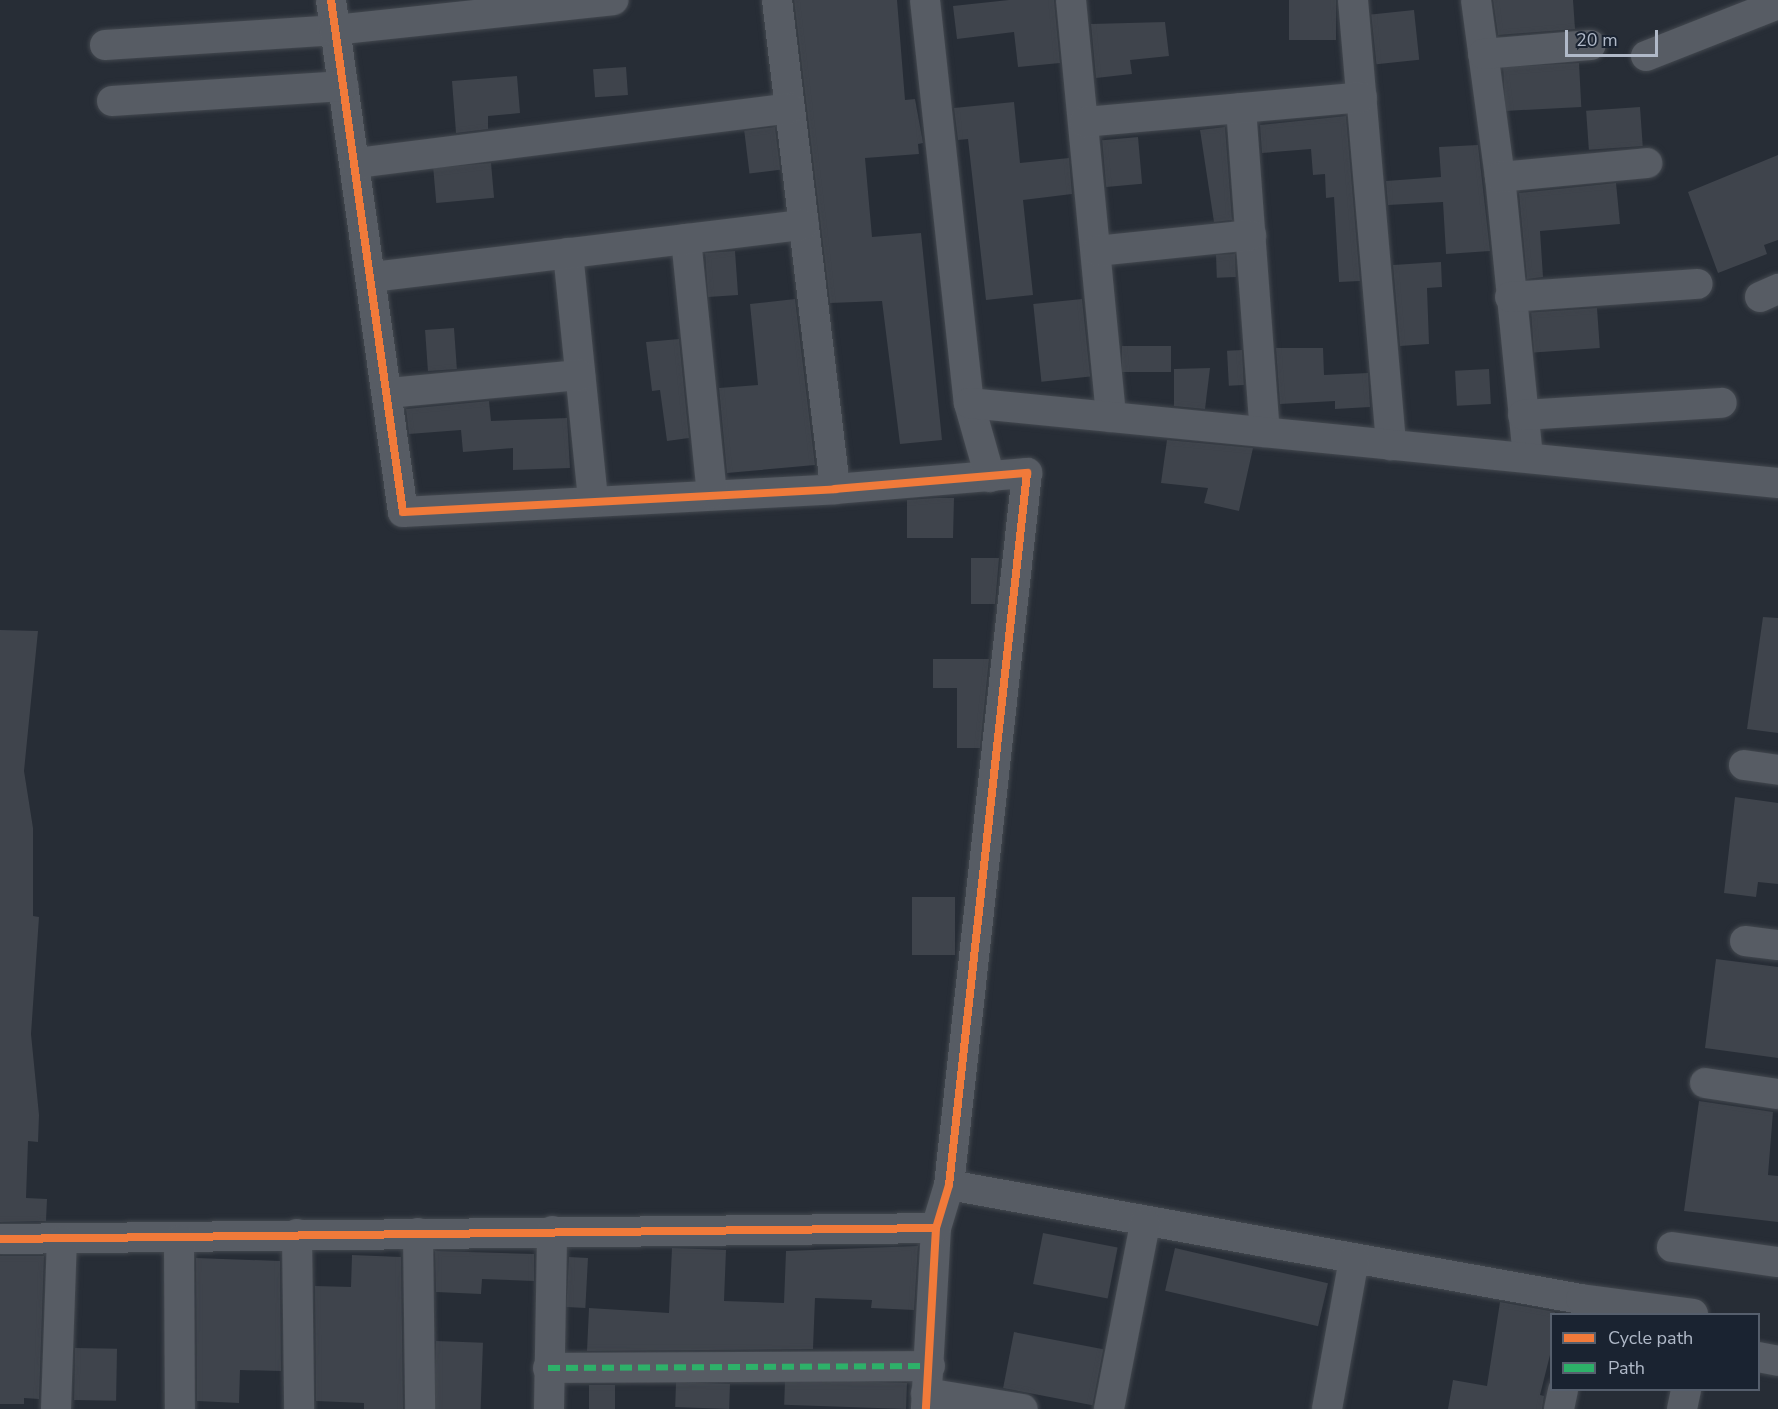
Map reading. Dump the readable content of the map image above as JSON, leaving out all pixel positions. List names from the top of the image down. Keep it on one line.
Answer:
{"legend":["Cycle path","Path"],"scale_bar":"20 m"}
